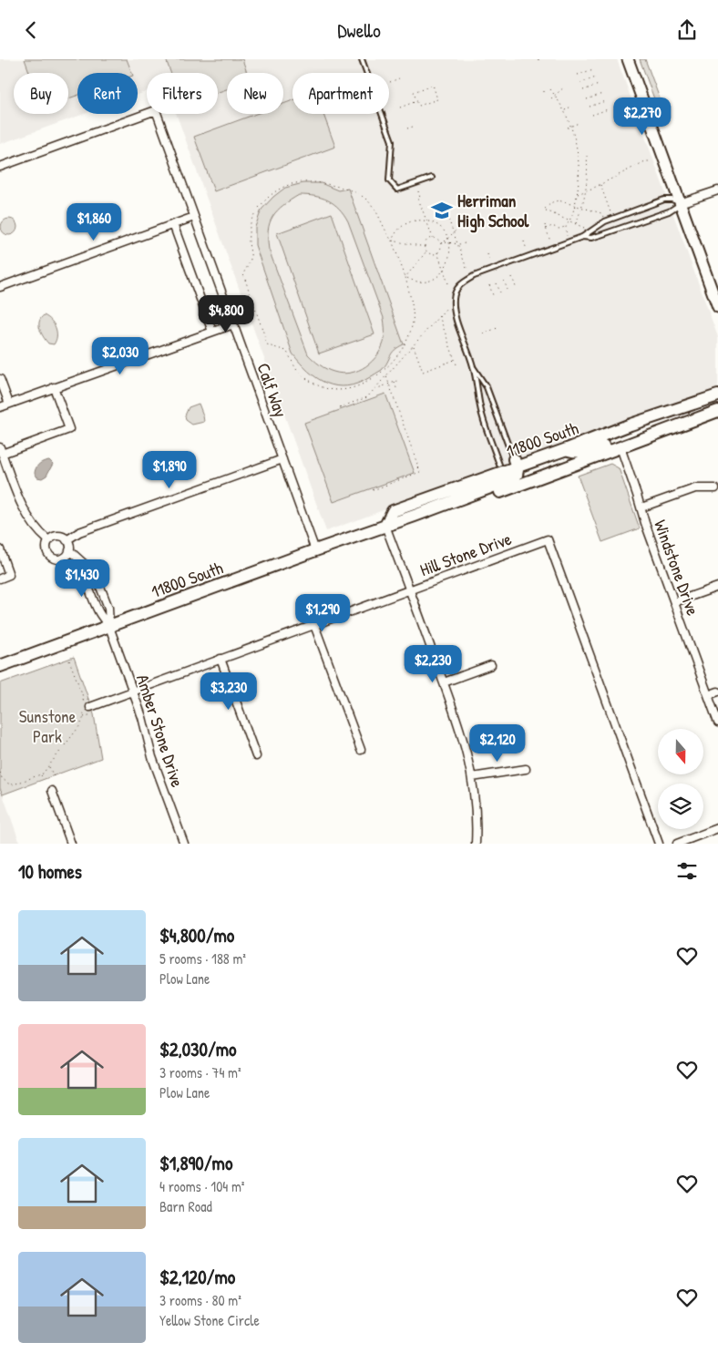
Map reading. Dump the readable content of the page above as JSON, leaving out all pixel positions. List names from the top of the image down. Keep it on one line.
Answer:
{"streets":{"main road":["11800 South"],"street":["Calf Way","Hill Stone Drive","Windstone Drive","Amber Stone Drive"]},"crossings":[["Calf Way","11800 South"],["11800 South","Windstone Drive"],["11800 South","Amber Stone Drive"],["Hill Stone Drive","Amber Stone Drive"]],"parks":["Sunstone Park"],"places":{"school or university":["Herriman High School"]},"north":"bottom","page":{"header":"Dwello","chip":["Buy","Rent","Filters","New","Apartment"],"price":["$2,270","$1,860","$4,800","$2,030","$1,890","$1,430","$1,290","$2,230","$3,230","$2,120"],"heading":"10 homes","list":[{"name":"$4,800/mo","note":"5 rooms · 188 m² · Plow Lane"},{"name":"$2,030/mo","note":"3 rooms · 74 m² · Plow Lane"},{"name":"$1,890/mo","note":"4 rooms · 104 m² · Barn Road"},{"name":"$2,120/mo","note":"3 rooms · 80 m² · Yellow Stone Circle"}]}}
